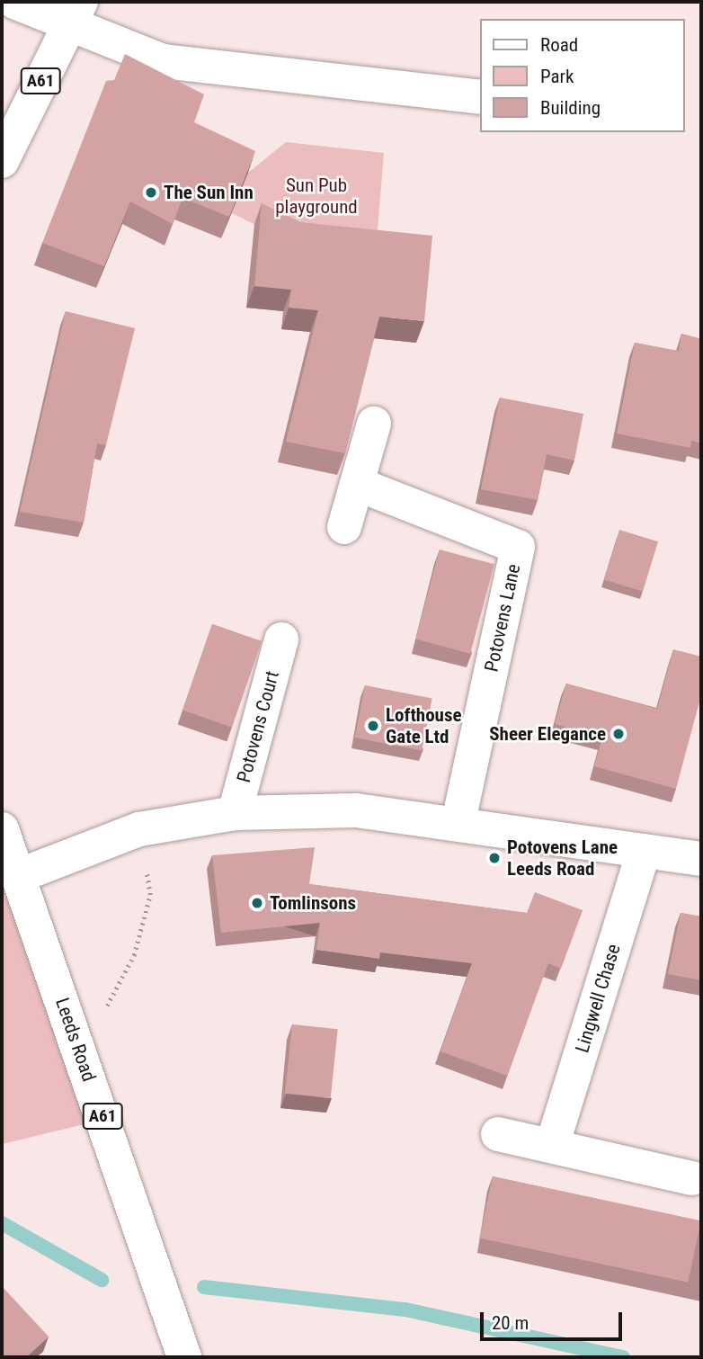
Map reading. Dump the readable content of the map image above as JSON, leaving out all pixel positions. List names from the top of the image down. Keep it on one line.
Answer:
{"streets":{"street":["A61","Potovens Lane","Potovens Court","Lingwell Chase","Leeds Road"]},"parks":["Sun Pub playground"],"places":["The Sun Inn","Lofthouse Gate Ltd","Sheer Elegance","Potovens Lane Leeds Road","Tomlinsons"],"legend":["Road","Park","Building"],"scale_bar":"20 m"}
